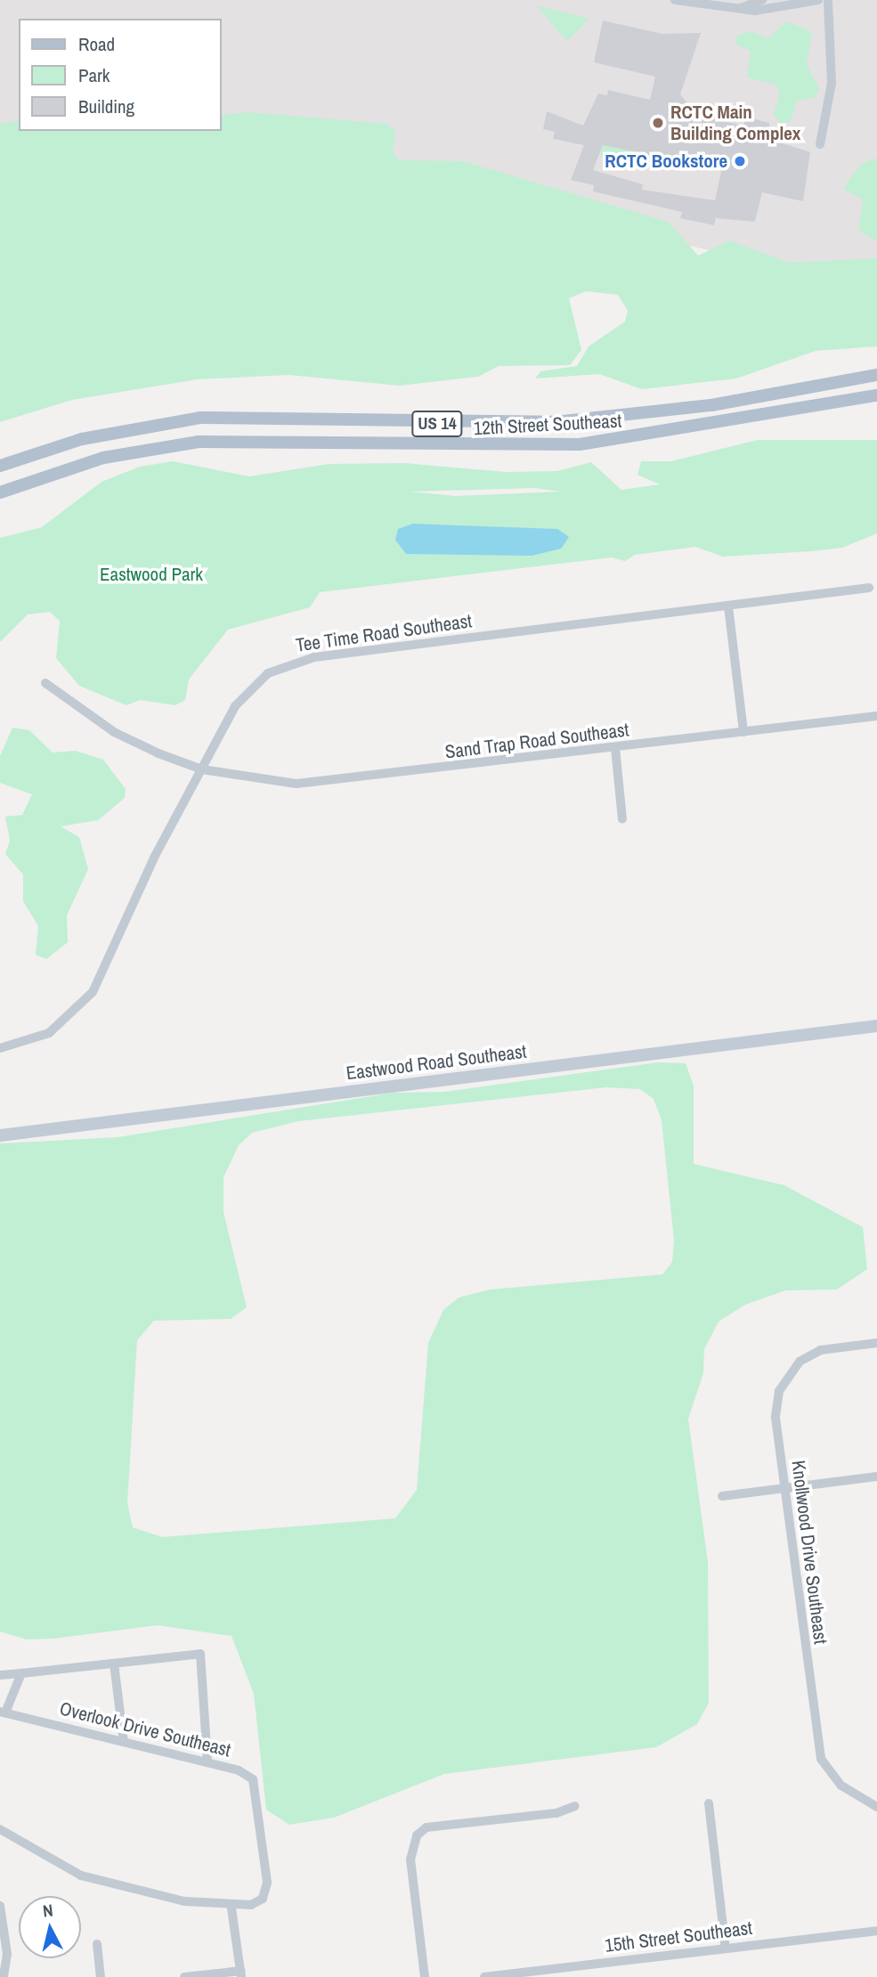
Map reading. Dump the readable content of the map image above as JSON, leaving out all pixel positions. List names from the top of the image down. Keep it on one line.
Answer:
{"streets":{"main road":["US 14","12th Street Southeast"],"street":["Tee Time Road Southeast","Sand Trap Road Southeast","Eastwood Road Southeast","Knollwood Drive Southeast","Overlook Drive Southeast","15th Street Southeast"]},"crossings":[["Tee Time Road Southeast","Sand Trap Road Southeast"]],"parks":["Eastwood Park"],"places":["RCTC Main Building Complex","RCTC Bookstore"],"legend":["Road","Park","Building"],"north":"top"}
